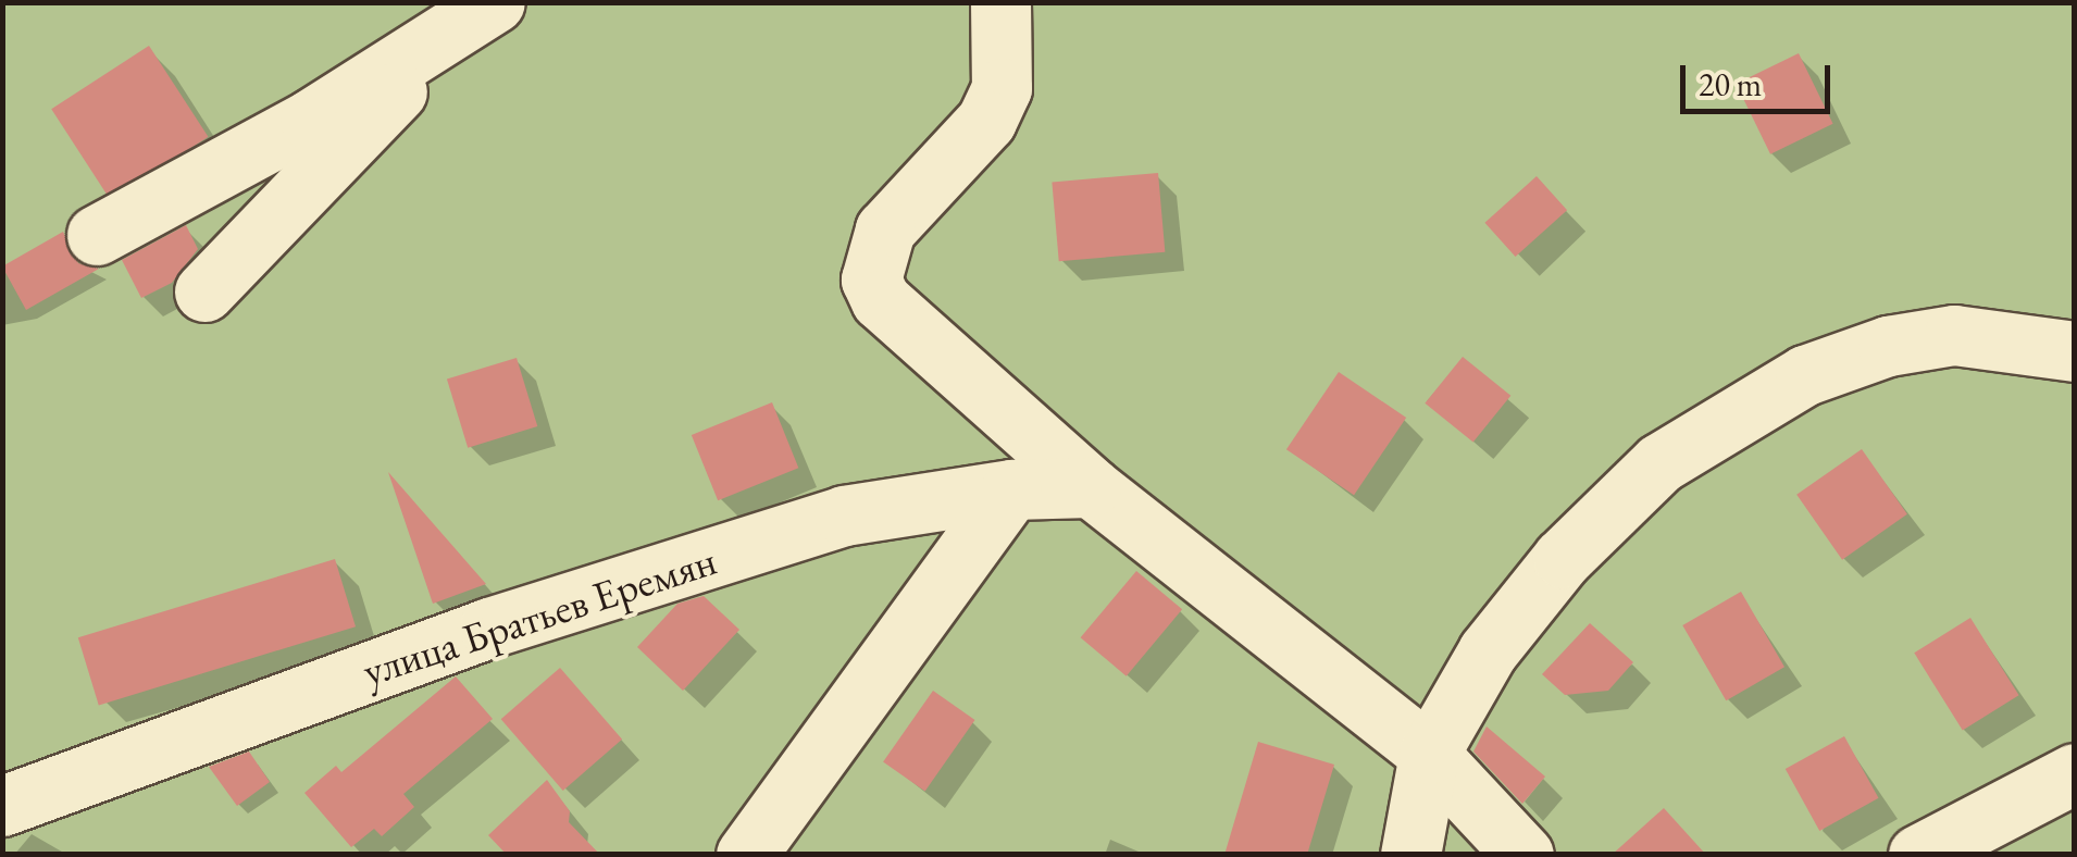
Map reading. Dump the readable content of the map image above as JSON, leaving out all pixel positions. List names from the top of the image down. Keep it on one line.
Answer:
{"streets":{"street":["улица Братьев Еремян"]},"scale_bar":"20 m"}
